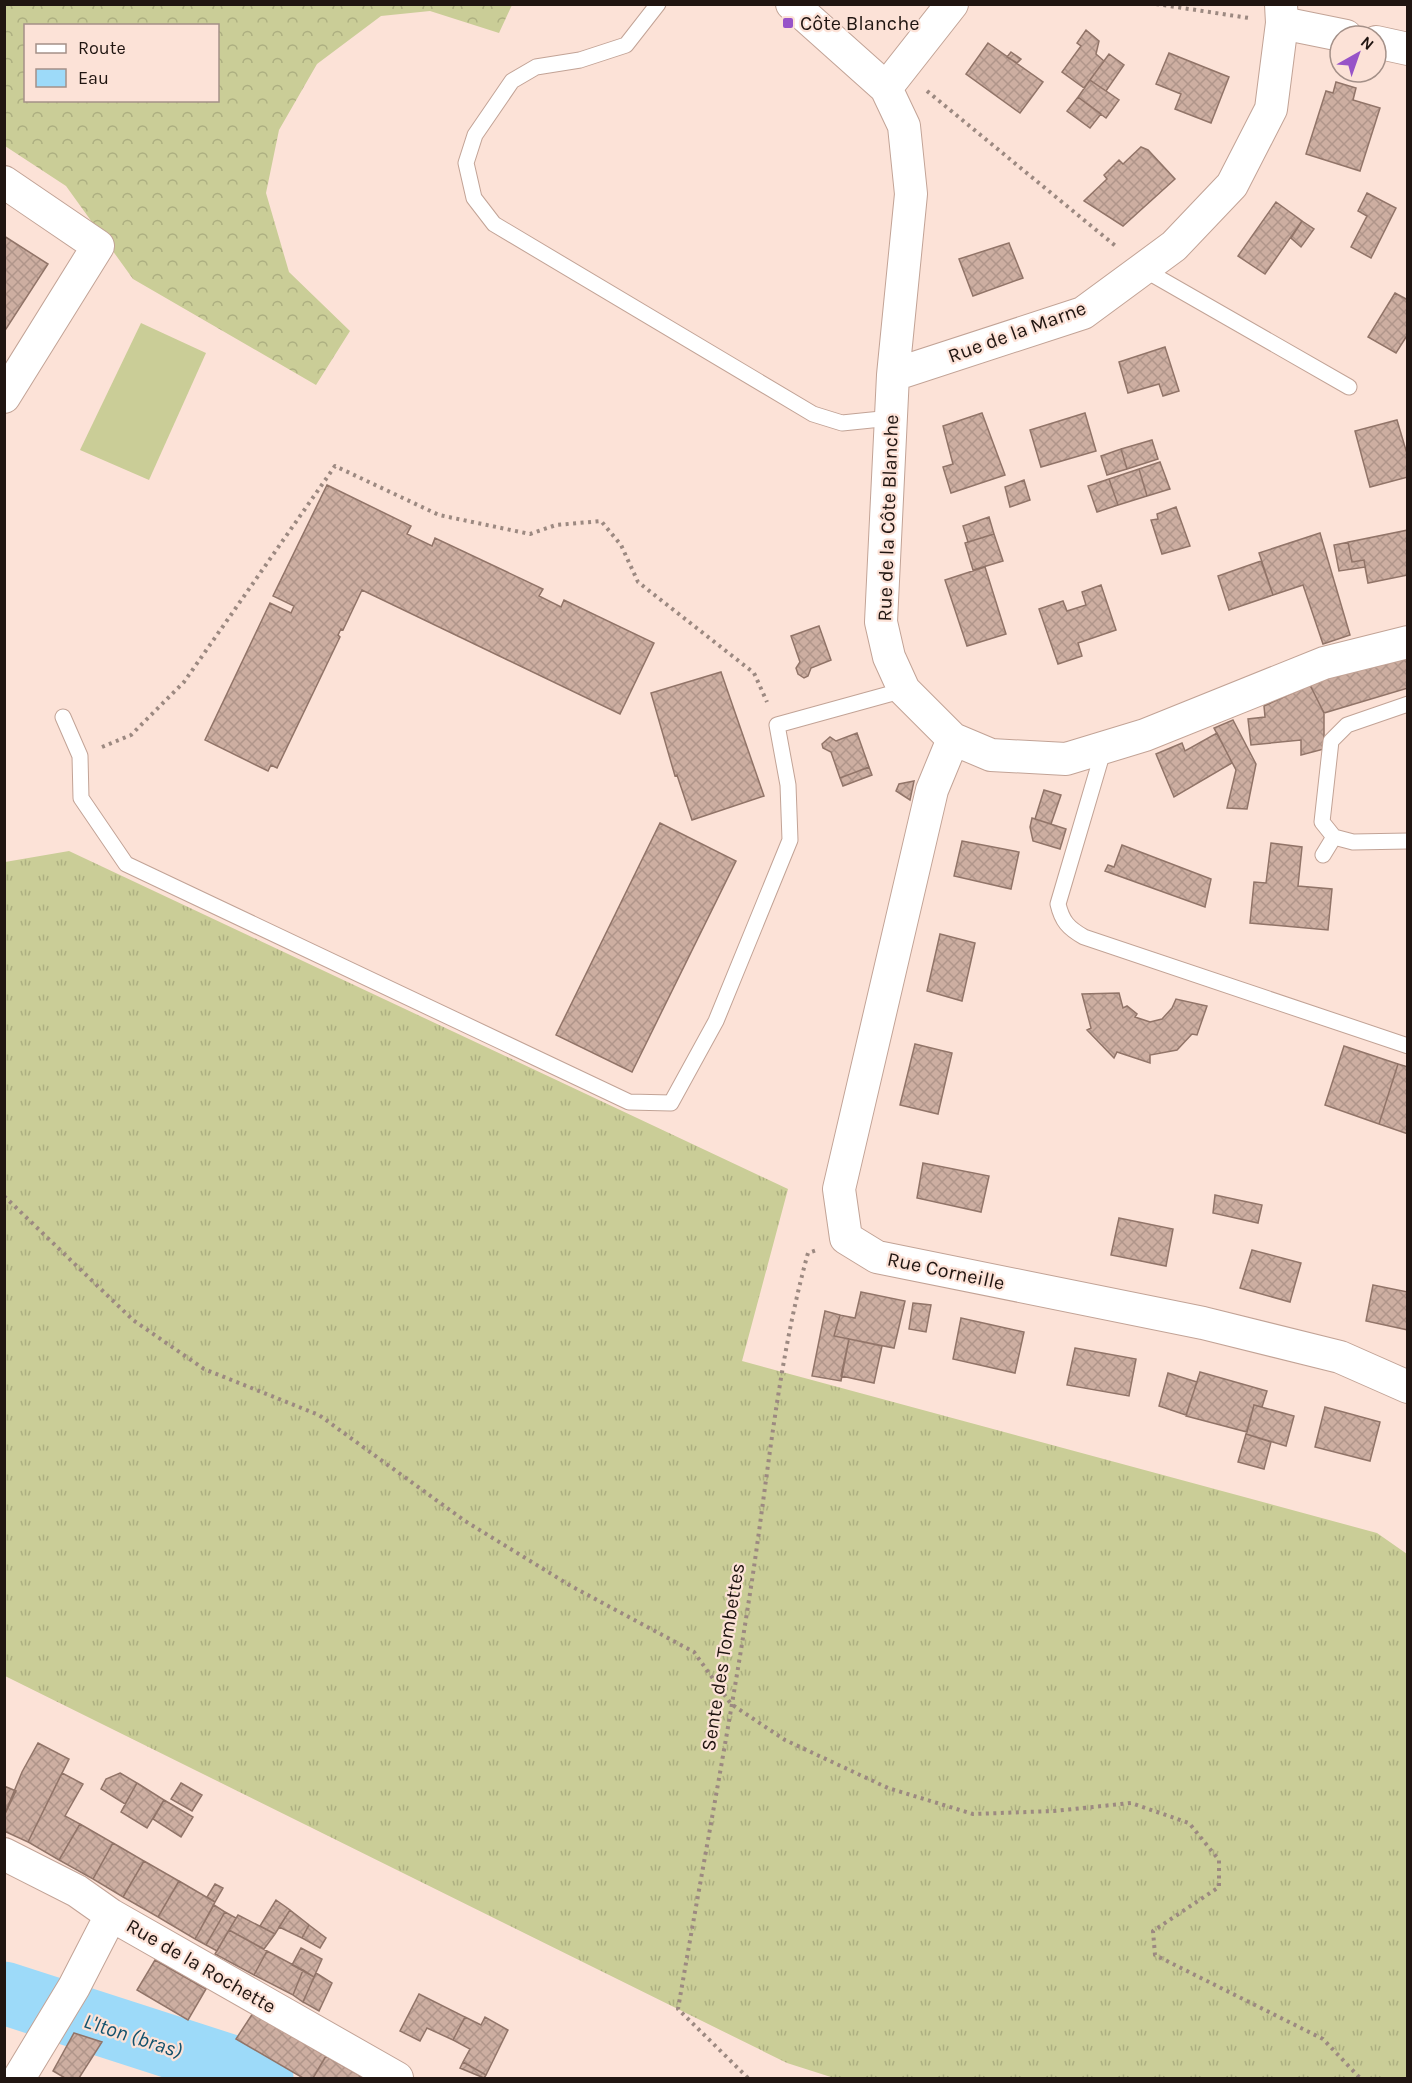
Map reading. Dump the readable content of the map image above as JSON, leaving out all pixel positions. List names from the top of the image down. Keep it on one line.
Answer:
{"streets":{"street":["Rue de la Marne","Rue de la Côte Blanche","Rue Corneille","Rue de la Rochette"],"path":["Sente des Tombettes"]},"crossings":[["Rue de la Marne","Rue de la Côte Blanche"],["Rue Corneille","Sente des Tombettes"]],"water":["L'Iton (bras)"],"places":{"transit":["Côte Blanche"]},"legend":["Route","Eau"],"north":"top right"}
